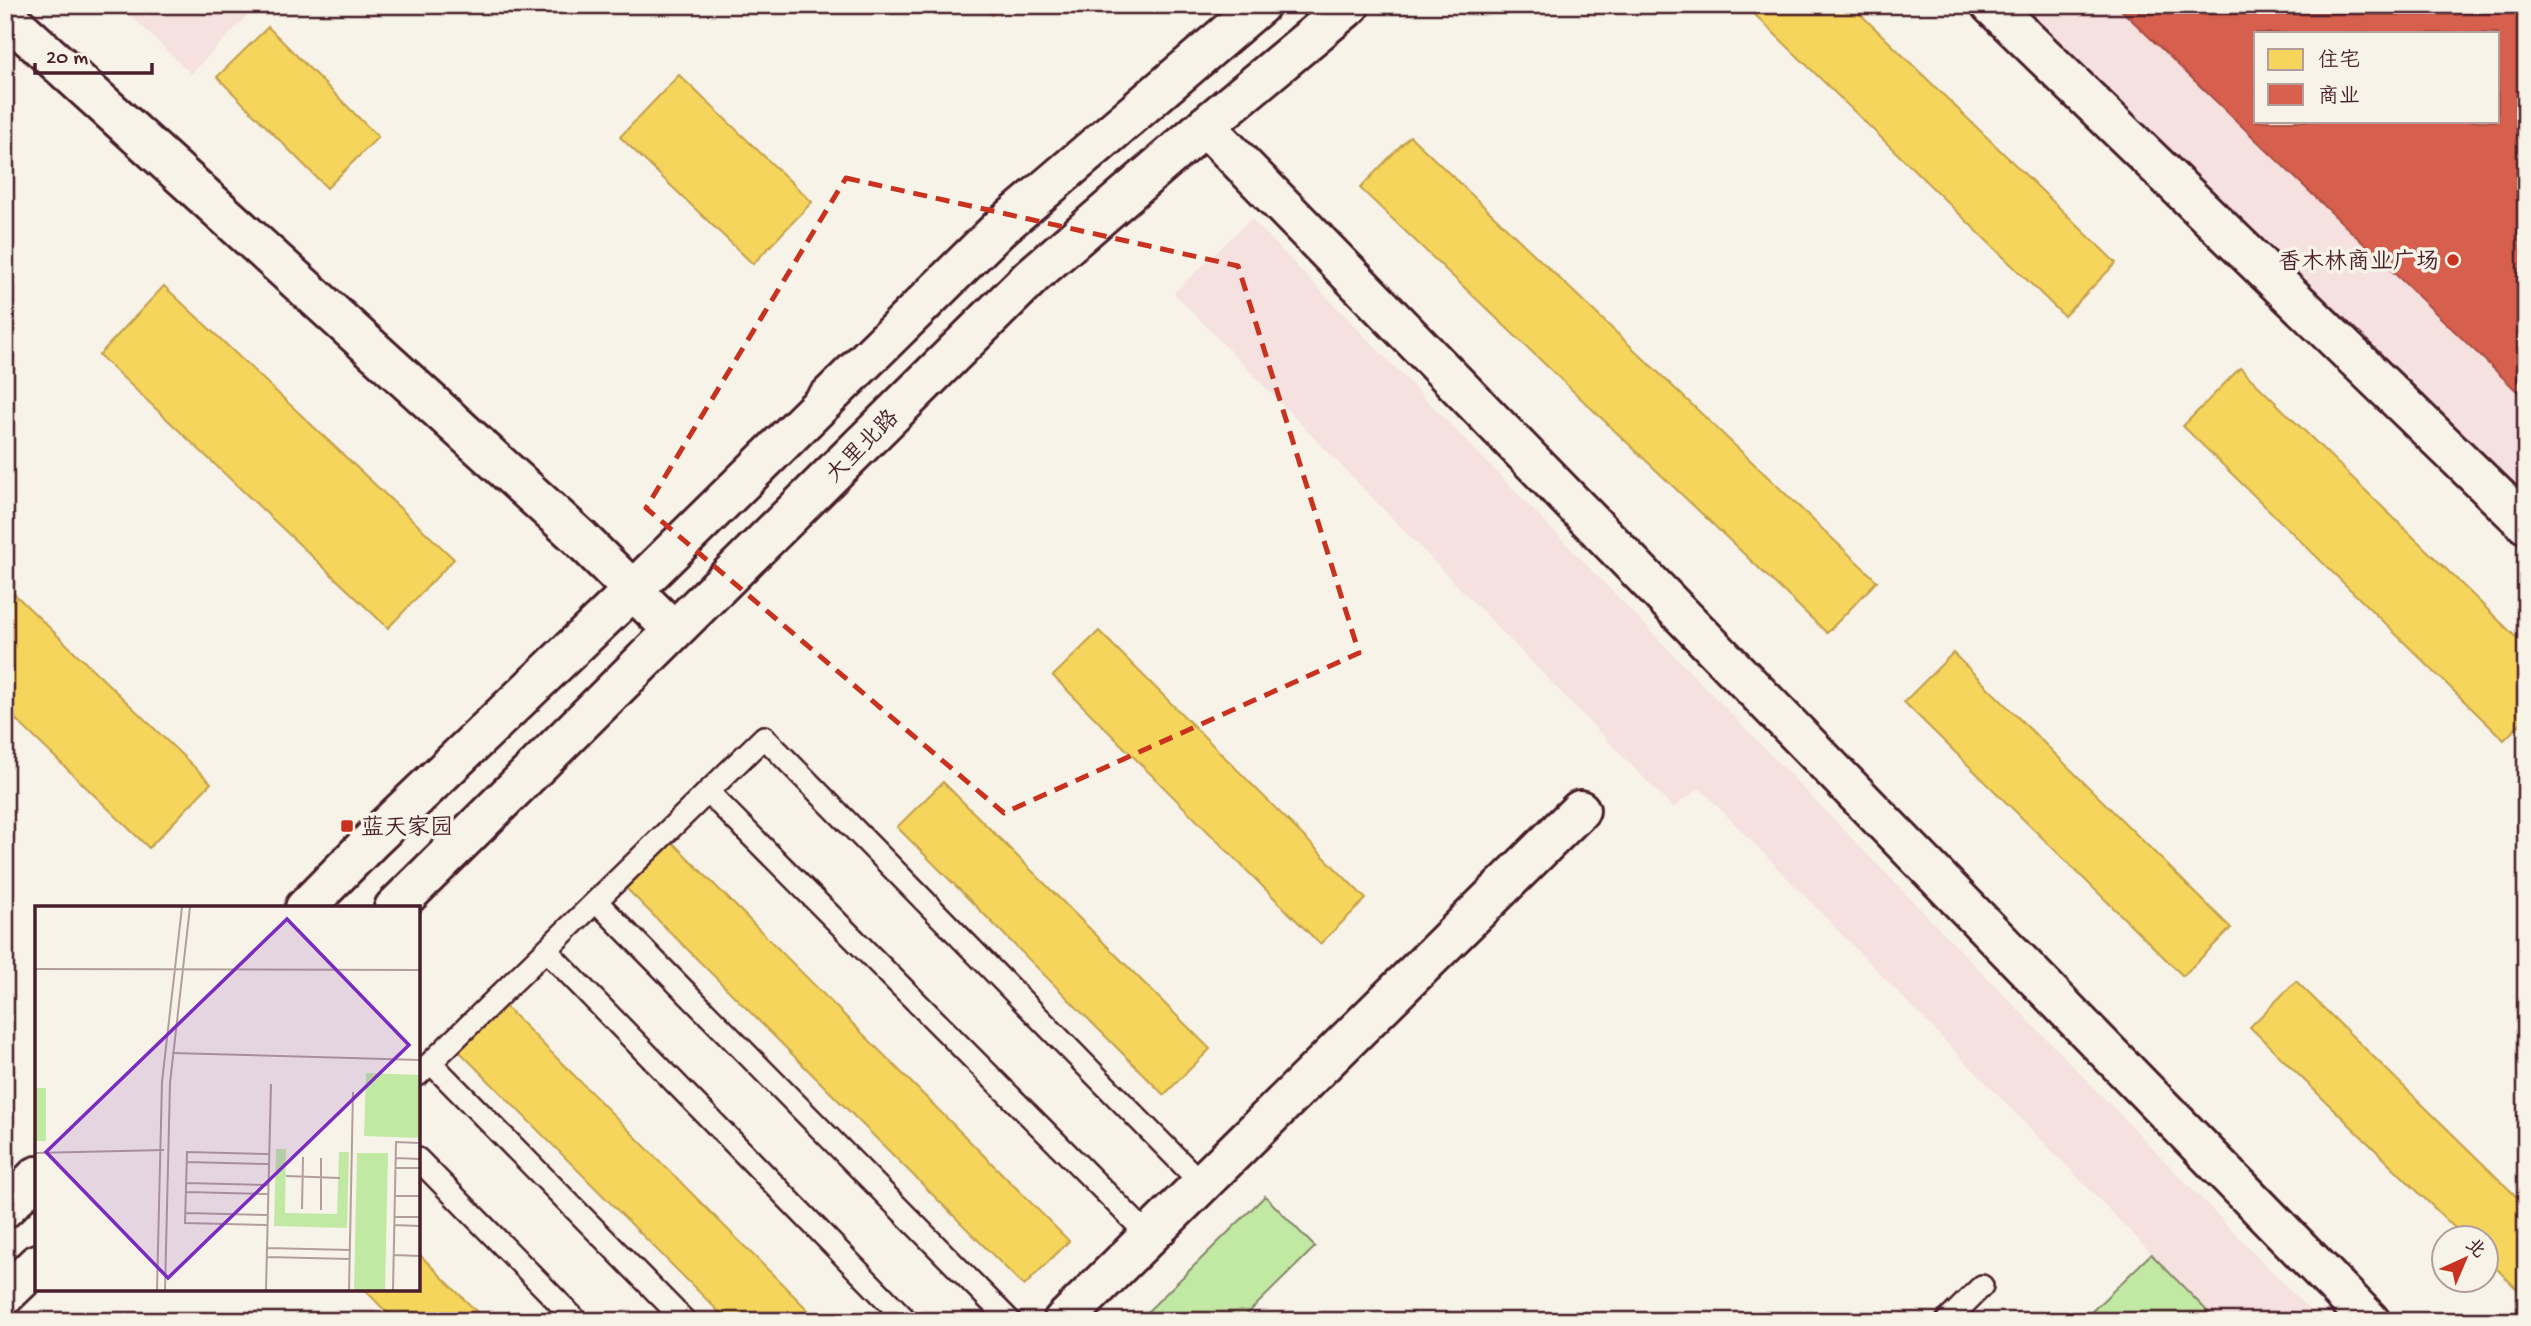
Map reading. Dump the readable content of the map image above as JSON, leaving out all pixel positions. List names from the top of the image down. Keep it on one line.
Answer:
{"streets":{"street":["大里北路"]},"places":{"other":["香木林商业广场"],"transit":["蓝天家园"]},"legend":["住宅","商业"],"scale_bar":"20 m","north":"top right"}
